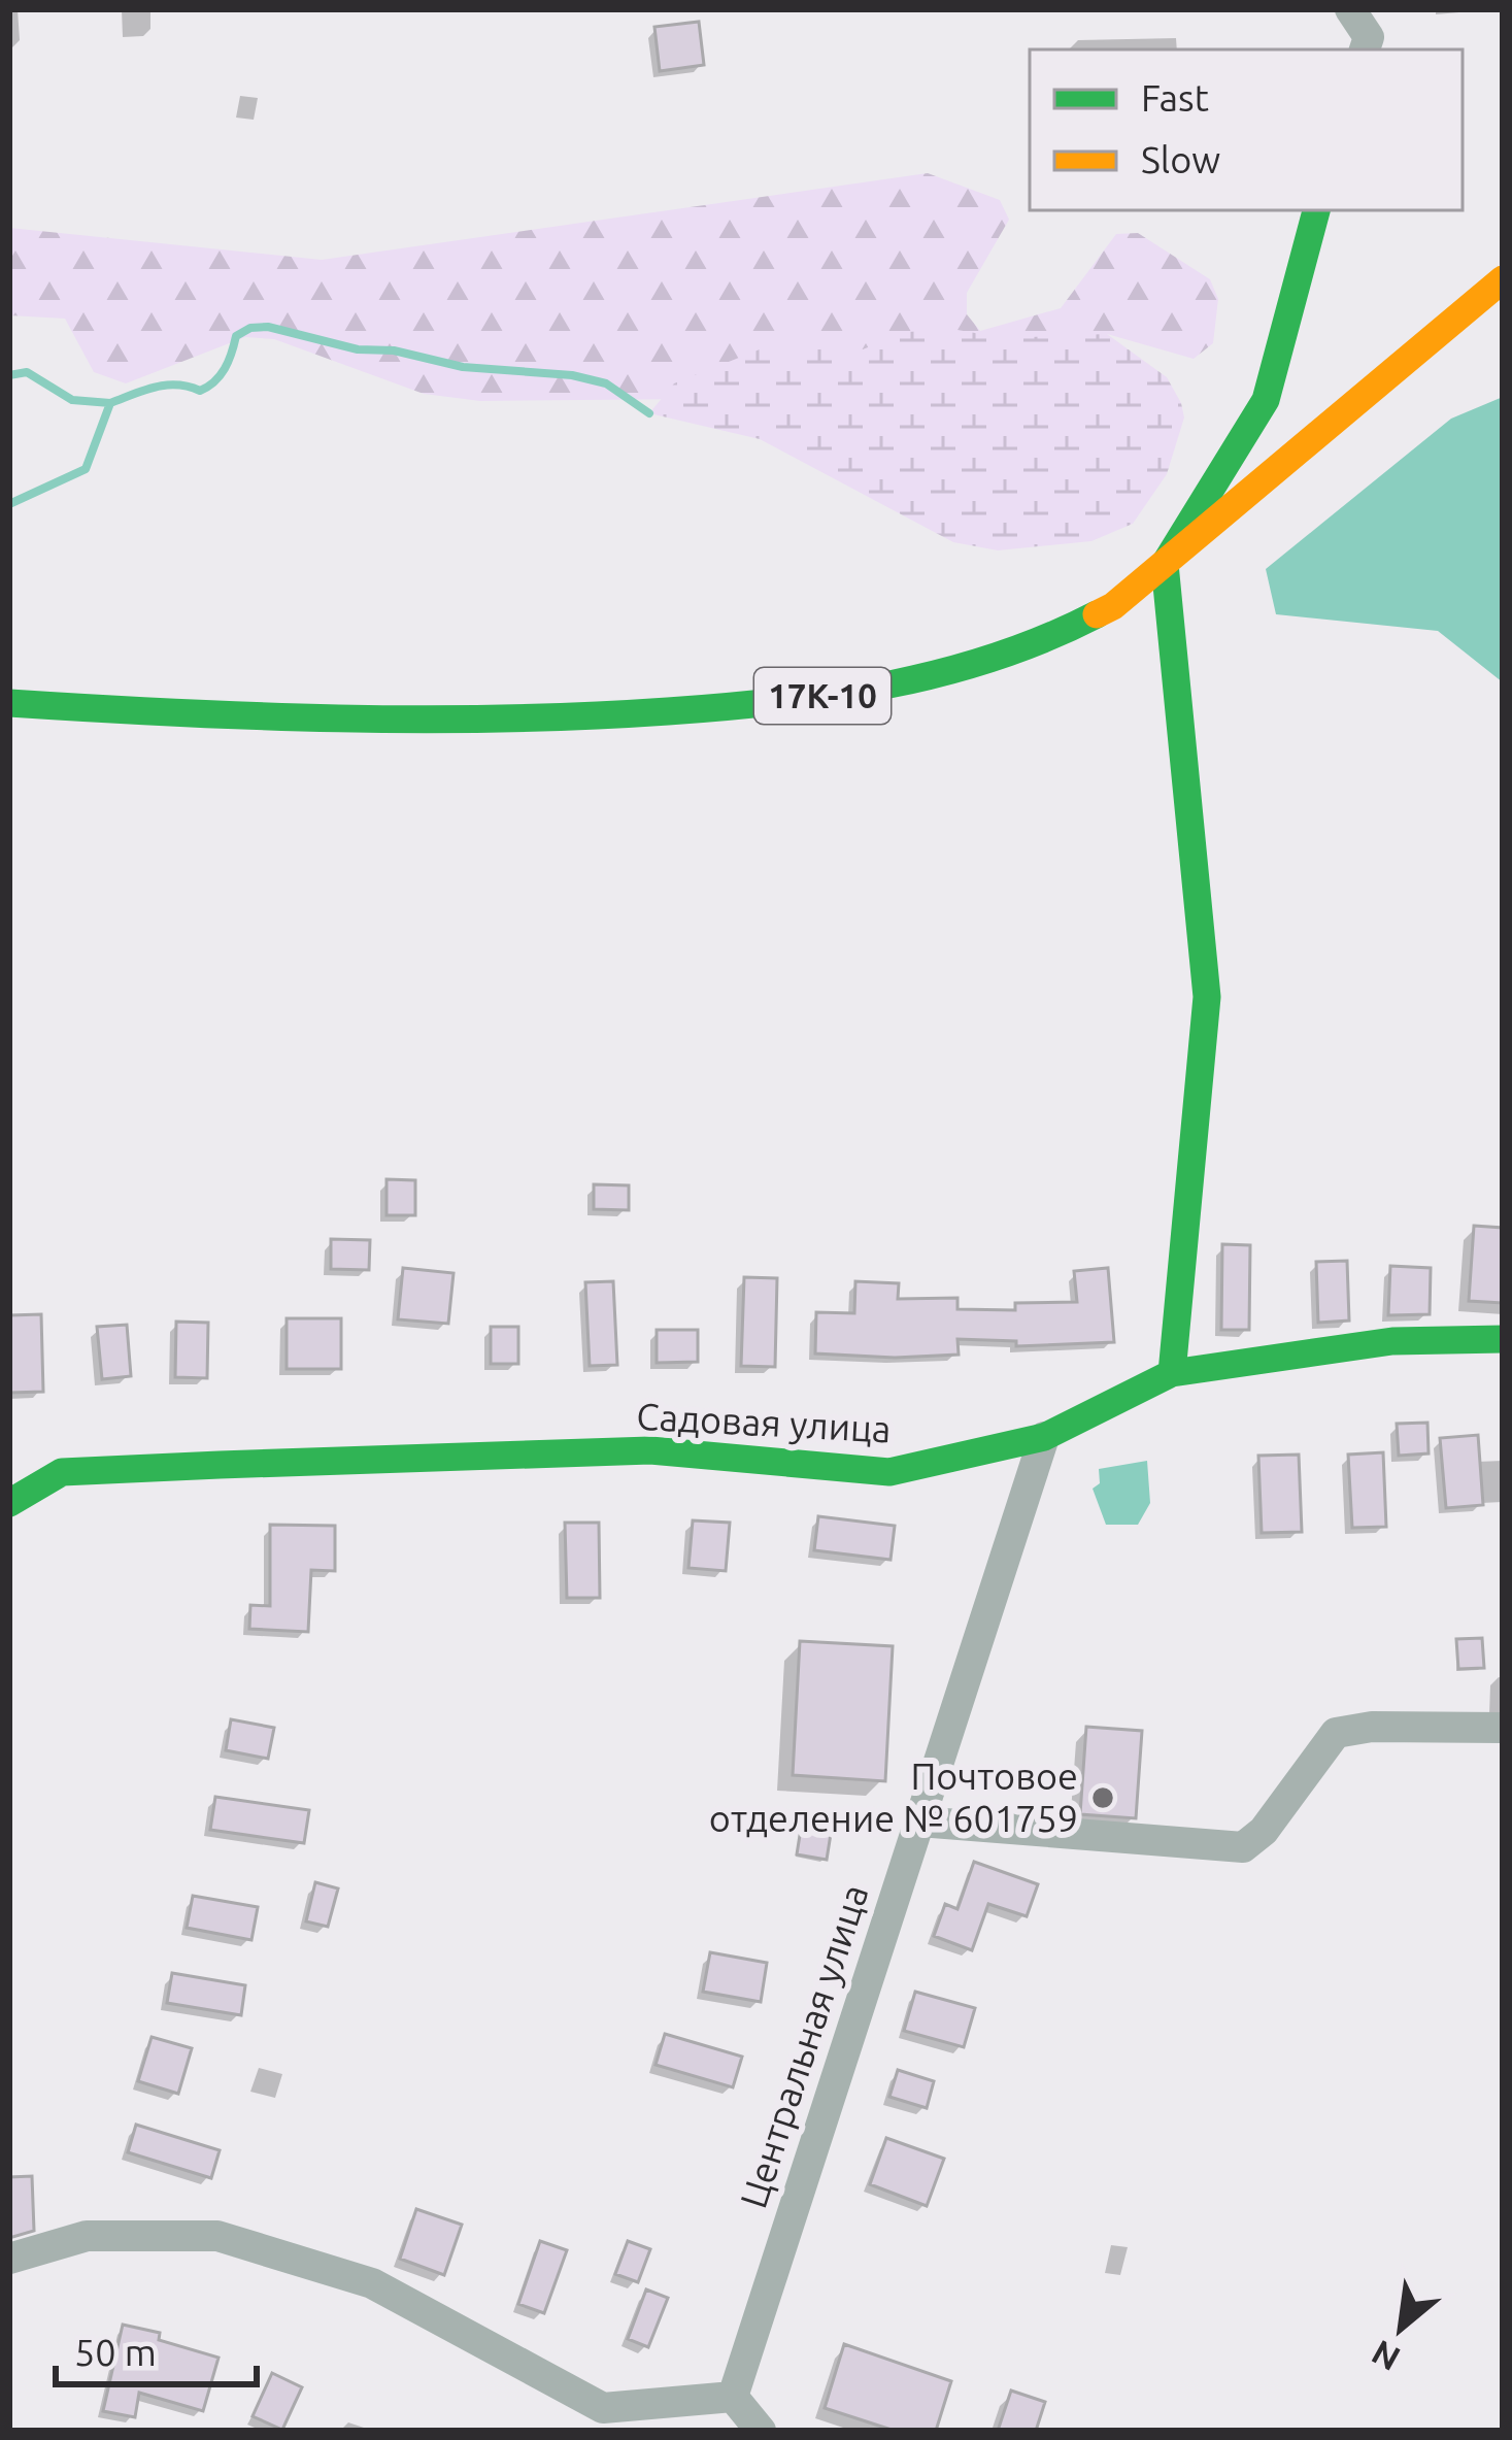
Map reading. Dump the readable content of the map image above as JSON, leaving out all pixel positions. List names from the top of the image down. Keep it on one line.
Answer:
{"streets":{"street":["17К-10","Садовая улица","Центральная улица"]},"crossings":[["Садовая улица","Центральная улица"]],"places":["Почтовое отделение № 601759"],"legend":["Fast","Slow"],"scale_bar":"50 m","north":"bottom left"}
